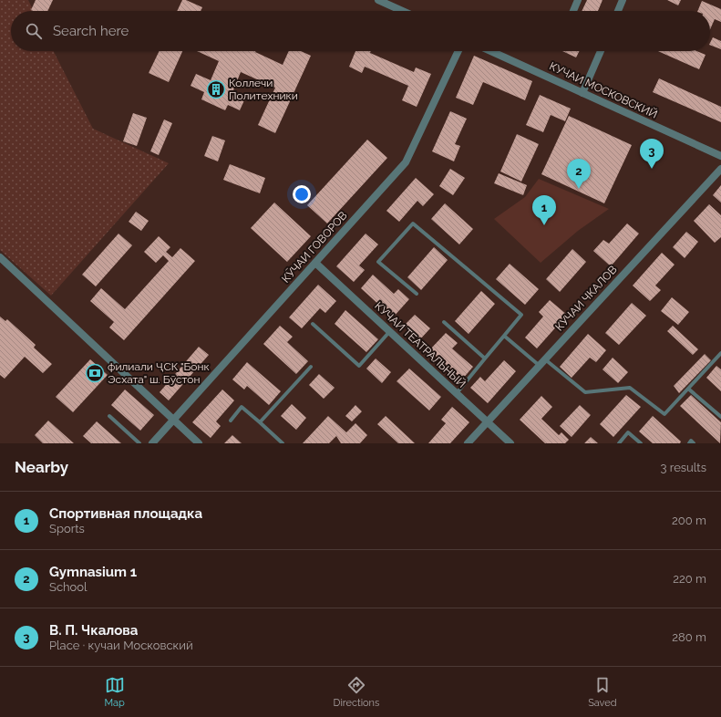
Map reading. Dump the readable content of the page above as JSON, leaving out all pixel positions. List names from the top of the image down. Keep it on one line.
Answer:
{"streets":{"street":["КУЧАИ МОСКОВСКИЙ","КӮЧАИ ГОВОРОВ","КУЧАИ ЧКАЛОВ","КУЧАИ ТЕАТРАЛЬНЫЙ"]},"crossings":[["КӮЧАИ ГОВОРОВ","КУЧАИ ТЕАТРАЛЬНЫЙ"],["КУЧАИ ЧКАЛОВ","КУЧАИ ТЕАТРАЛЬНЫЙ"]],"places":{"building":["Коллечи Политехники"],"bank":["филиали ҶСК \"Бонк Эсхата\" ш. Бӯстон"]},"page":{"search":"Search here","pins":["3","2","1"],"heading":["Nearby","3 results"],"list":[{"mark":"1","name":"Спортивная площадка","note":"Sports","value":"200 m"},{"mark":"2","name":"Gymnasium 1","note":"School","value":"220 m"},{"mark":"3","name":"В. П. Чкалова","note":"Place · кучаи Московский","value":"280 m"}],"nav":["Map","Directions","Saved"]}}
